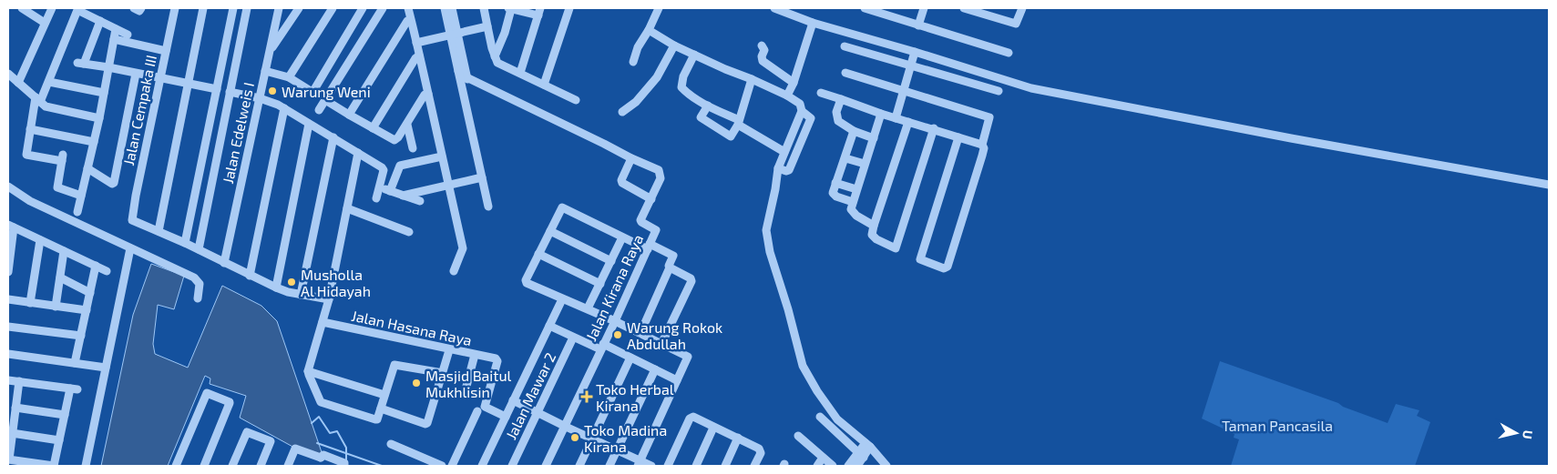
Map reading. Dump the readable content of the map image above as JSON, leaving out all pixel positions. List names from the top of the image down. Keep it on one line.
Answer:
{"streets":{"street":["Jalan Cempaka III","Jalan Edelweis I","Jalan Kirana Raya","Jalan Hasana Raya","Jalan Mawar 2"]},"parks":["Taman Pancasila"],"places":{"other":["Warung Weni","Musholla Al Hidayah","Warung Rokok Abdullah","Masjid Baitul Mukhlisin","Toko Madina Kirana"],"health":["Toko Herbal Kirana"]},"north":"right"}
